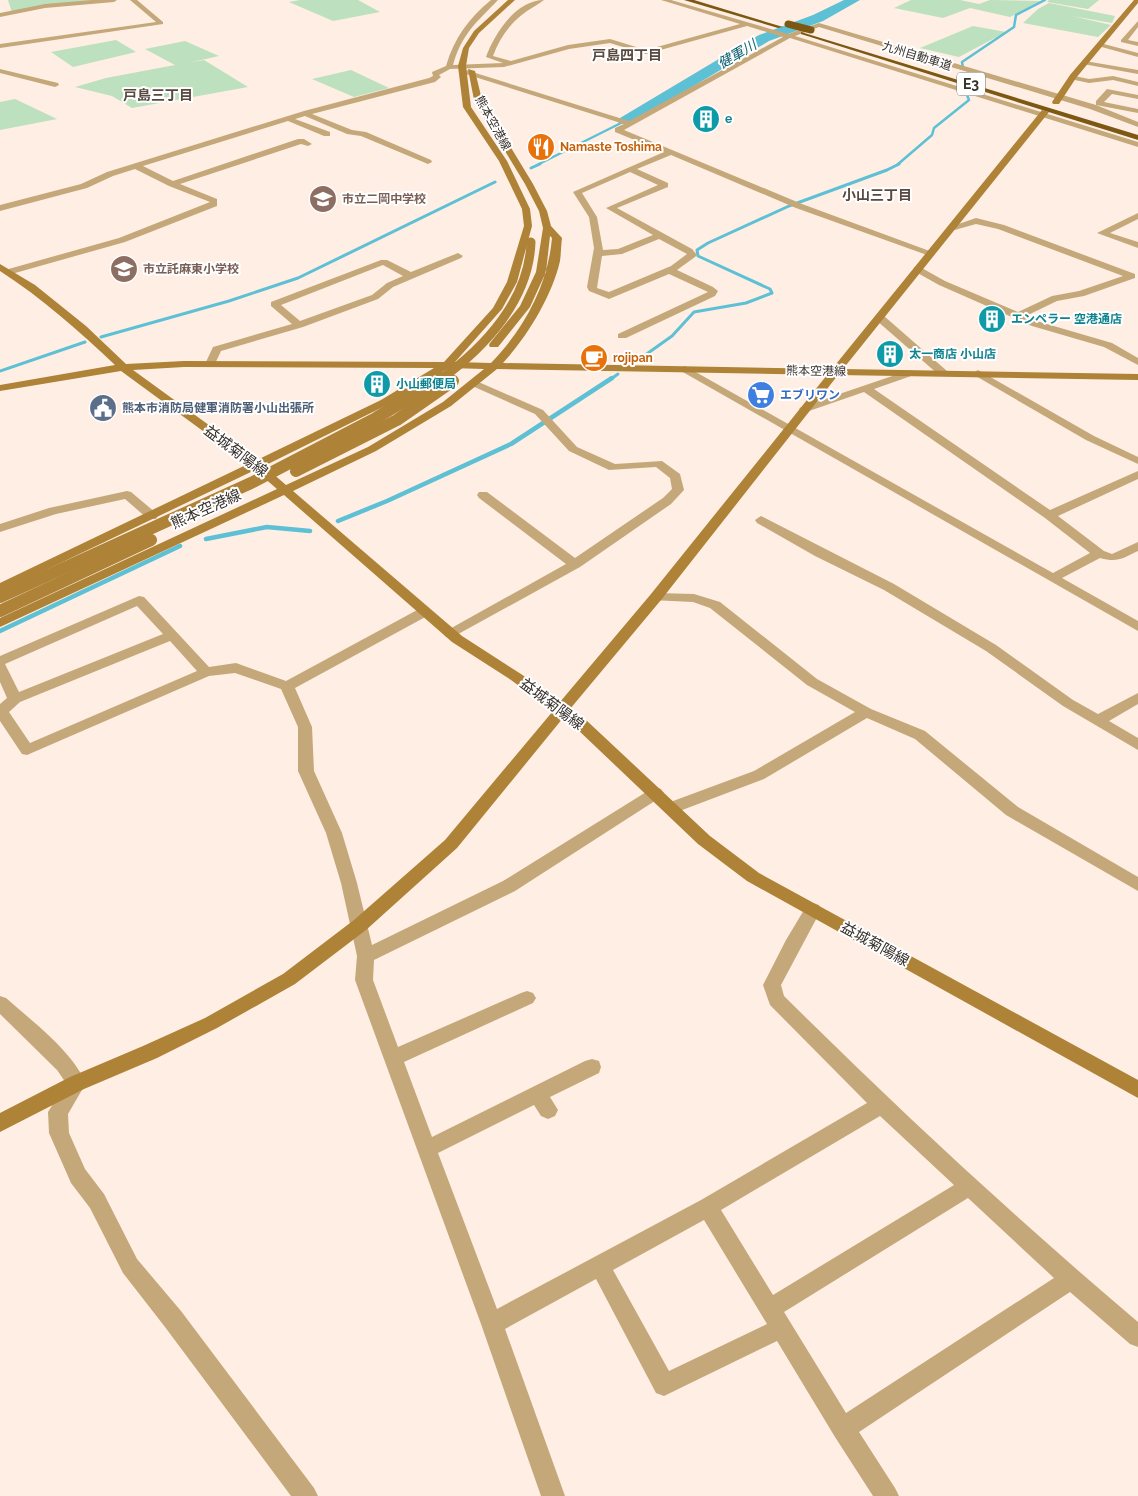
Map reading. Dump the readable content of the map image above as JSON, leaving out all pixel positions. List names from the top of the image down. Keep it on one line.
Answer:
{"streets":{"highway":["九州自動車道","E3"],"main road":["熊本空港線","益城菊陽線"]},"crossings":[["熊本空港線","益城菊陽線"]],"districts":["戸島四丁目","戸島三丁目","小山三丁目"],"water":["健軍川"],"places":{"building":["e","エンペラー 空港通店","太一商店 小山店","小山郵便局"],"restaurant":["Namaste Toshima"],"school or university":["市立二岡中学校","市立託麻東小学校"],"cafe":["rojipan"],"supermarket":["エブリワン"],"public building":["熊本市消防局健軍消防署小山出張所"]}}
